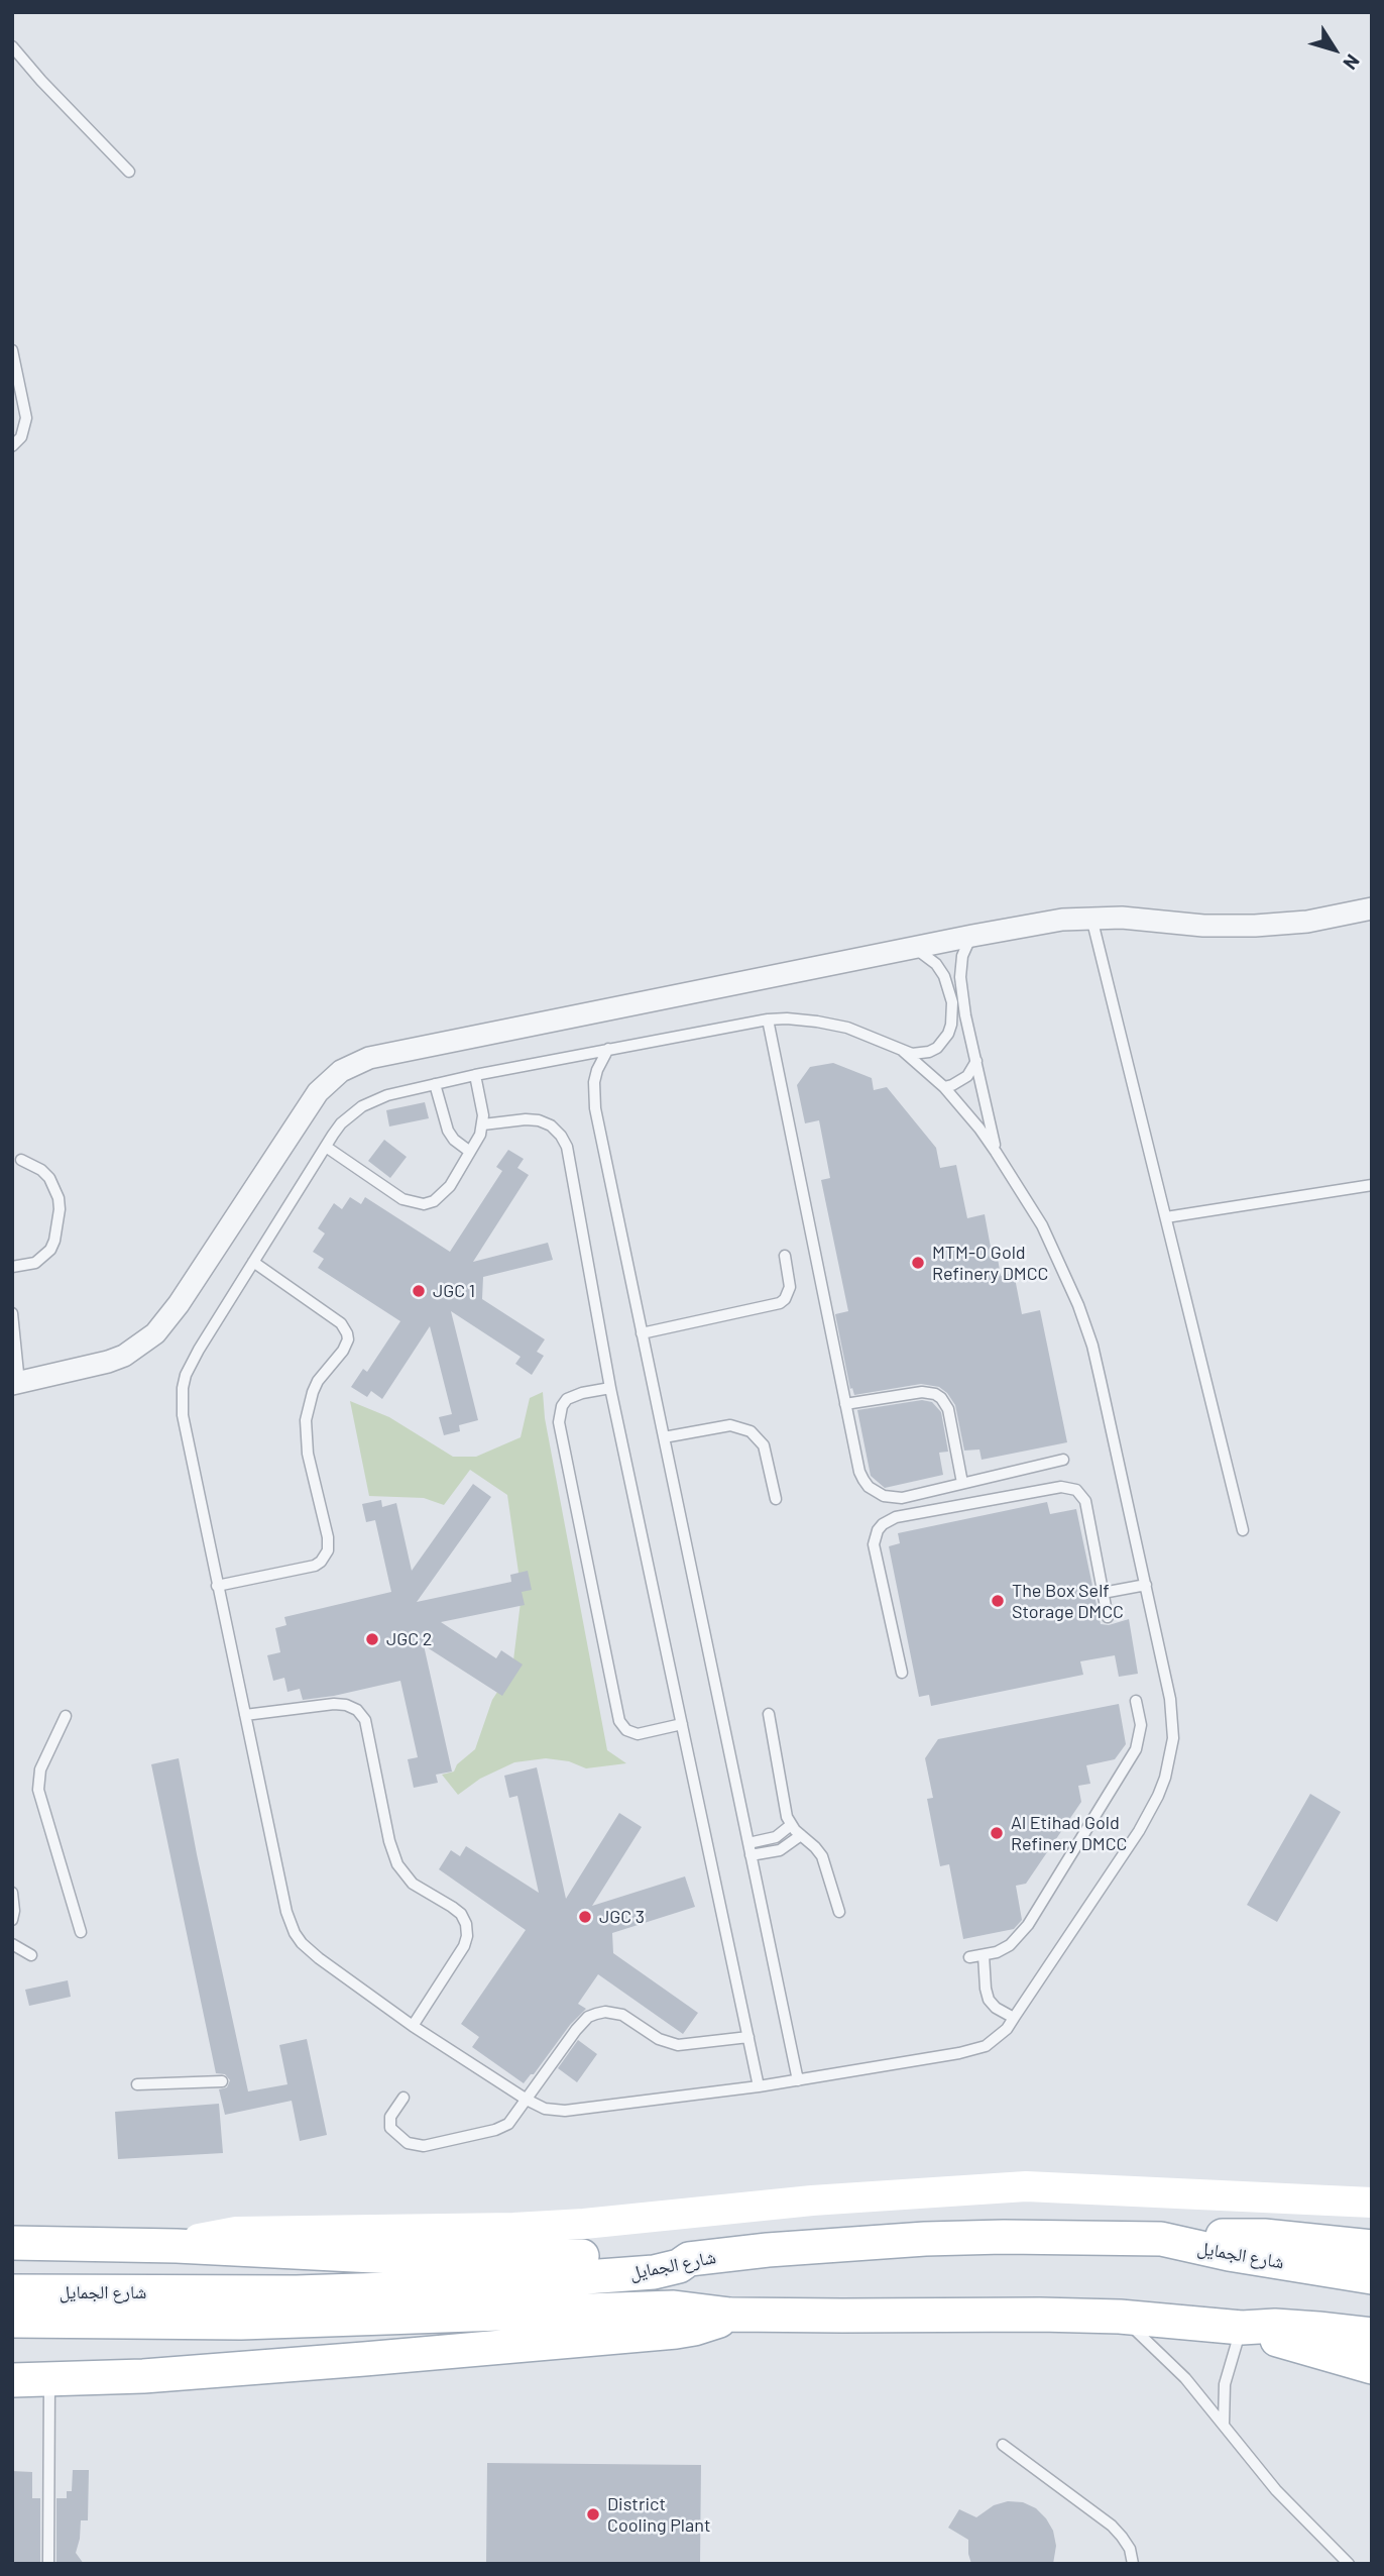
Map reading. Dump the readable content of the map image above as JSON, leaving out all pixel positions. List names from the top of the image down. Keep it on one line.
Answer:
{"streets":{"main road":["شارع الجمايل"]},"places":["MTM-O Gold Refinery DMCC","JGC 1","The Box Self Storage DMCC","JGC 2","Al Etihad Gold Refinery DMCC","JGC 3","District Cooling Plant"],"north":"bottom right"}
